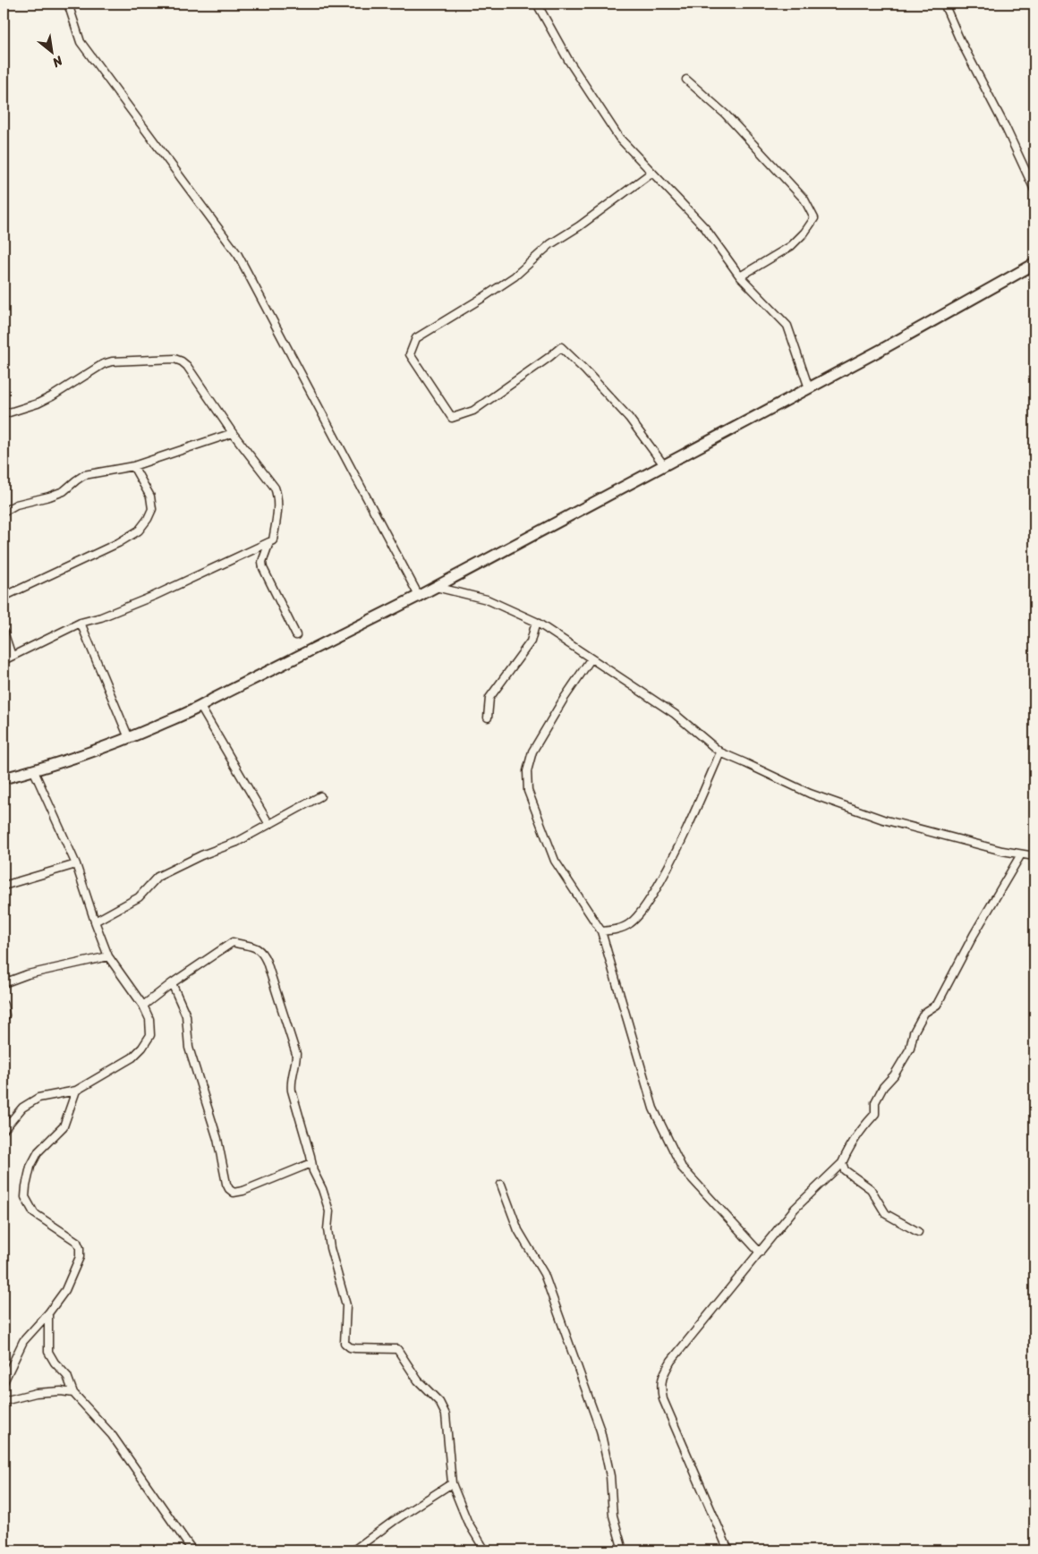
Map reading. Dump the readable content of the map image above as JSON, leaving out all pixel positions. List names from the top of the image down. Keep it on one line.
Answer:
{"north":"bottom right"}
